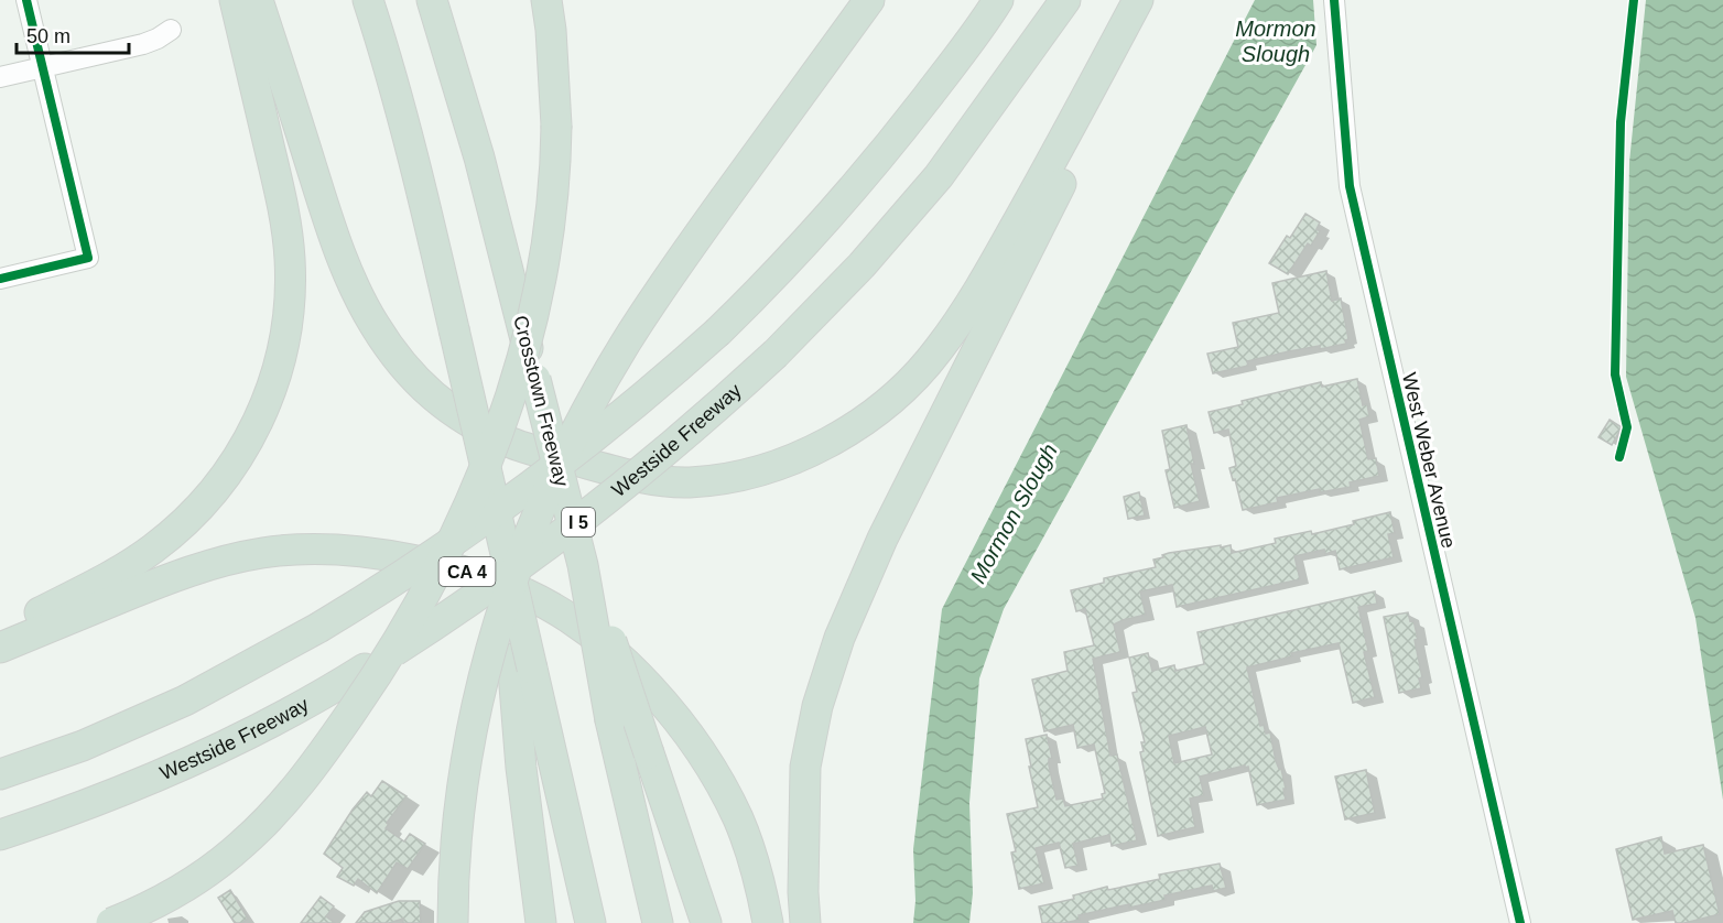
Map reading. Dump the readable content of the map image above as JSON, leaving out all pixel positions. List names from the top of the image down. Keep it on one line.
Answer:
{"streets":{"highway":["Crosstown Freeway","Westside Freeway","I 5","CA 4"],"street":["West Weber Avenue"]},"water":["Mormon Slough"],"scale_bar":"50 m"}
